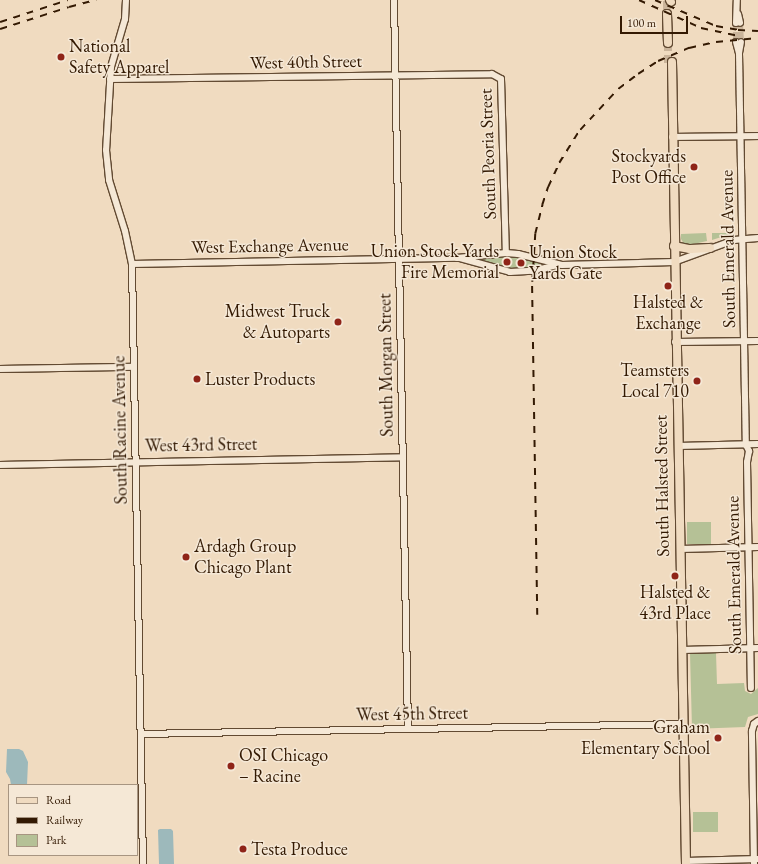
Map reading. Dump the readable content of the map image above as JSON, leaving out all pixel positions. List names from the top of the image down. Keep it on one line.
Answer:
{"streets":{"main road":["South Halsted Street"],"street":["West 40th Street","South Peoria Street","West Exchange Avenue","South Emerald Avenue","South Morgan Street","South Racine Avenue","West 43rd Street","West 45th Street"]},"crossings":[["West 40th Street","South Peoria Street"],["West 40th Street","South Morgan Street"],["West 40th Street","South Racine Avenue"],["South Peoria Street","West Exchange Avenue"],["West Exchange Avenue","South Emerald Avenue"],["West Exchange Avenue","South Morgan Street"],["West Exchange Avenue","South Racine Avenue"],["West Exchange Avenue","South Halsted Street"],["South Morgan Street","West 43rd Street"],["South Morgan Street","West 45th Street"],["South Racine Avenue","West 43rd Street"],["South Racine Avenue","West 45th Street"],["South Halsted Street","West 45th Street"]],"places":["National Safety Apparel","Stockyards Post Office","Union Stock Yards Fire Memorial","Union Stock Yards Gate","Halsted & Exchange","Midwest Truck & Autoparts","Luster Products","Teamsters Local 710","Ardagh Group Chicago Plant","Halsted & 43rd Place","Graham Elementary School","OSI Chicago – Racine","Testa Produce"],"legend":["Road","Railway","Park"],"scale_bar":"100 m"}
